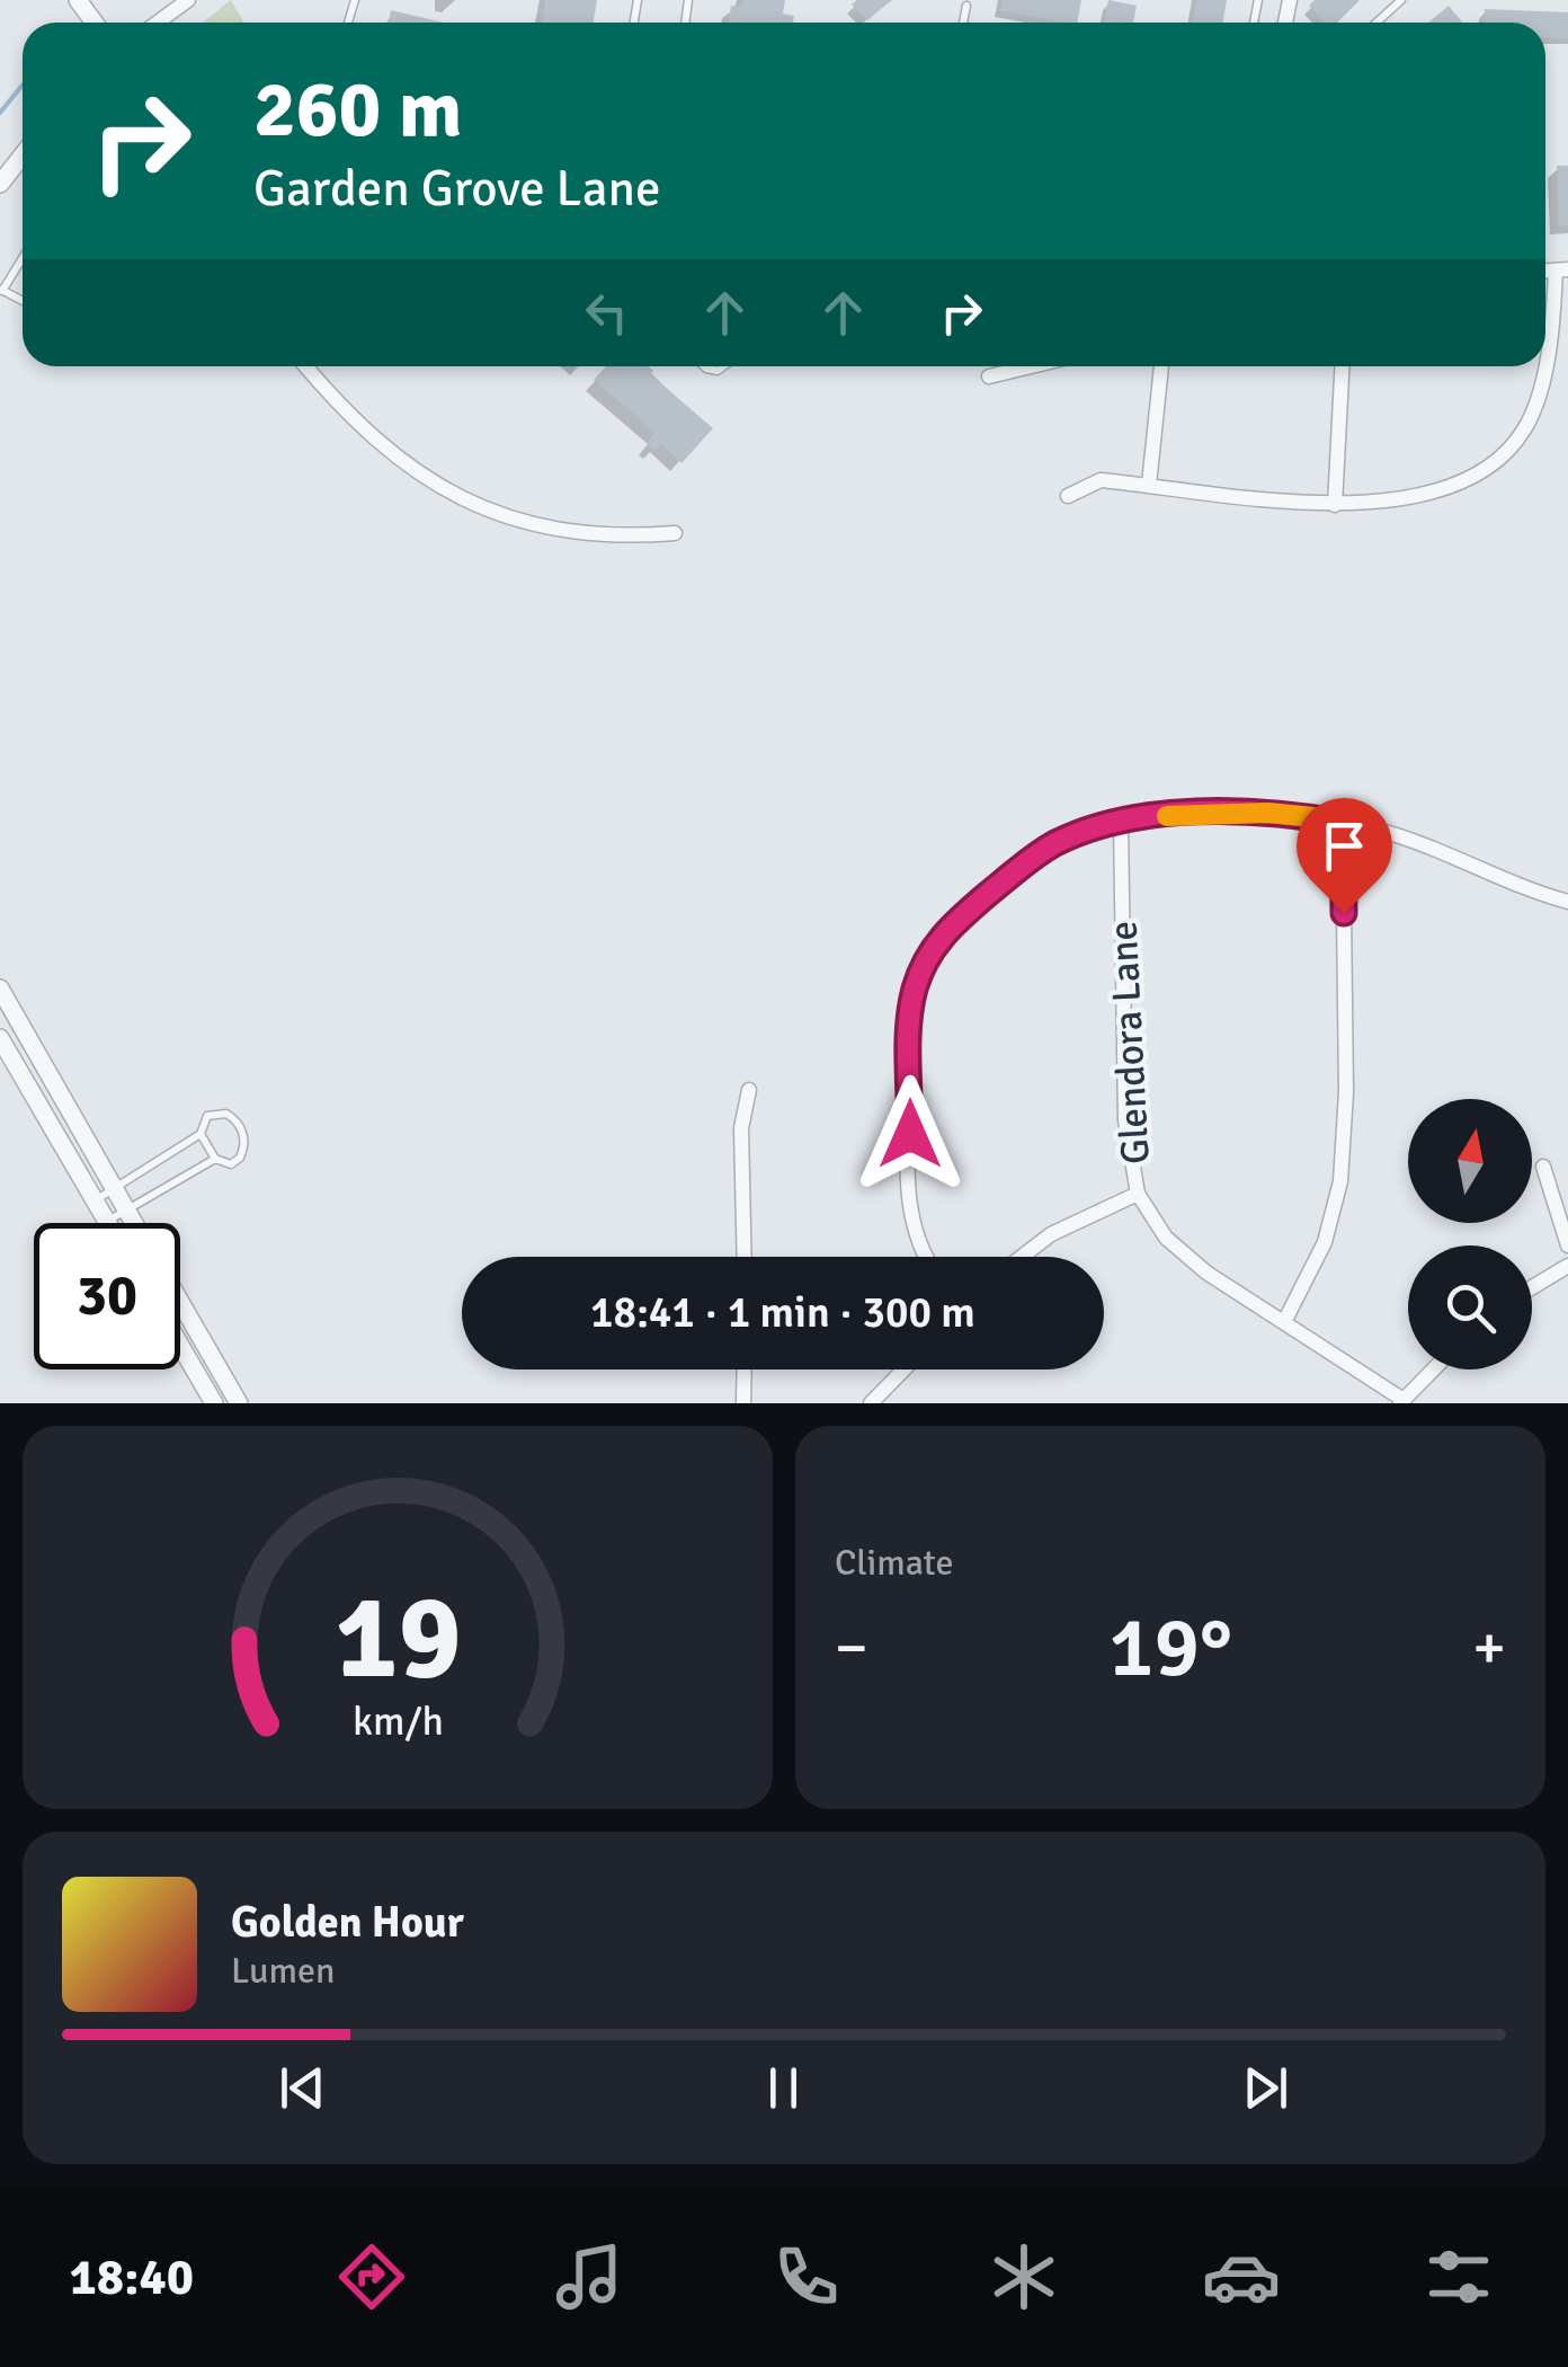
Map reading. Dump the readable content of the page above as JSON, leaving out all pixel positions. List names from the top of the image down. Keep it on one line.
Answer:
{"streets":{"street":["Glendora Lane"]},"north":"top","page":{"turn":["260 m","Garden Grove Lane"],"limit":"30","trip":"18:41 · 1 min · 300 m","tile":"Climate","heat":["−","19°","+"],"song":["Golden Hour","Lumen"],"tabs":"18:40","gauge":["19","km/h"]}}
